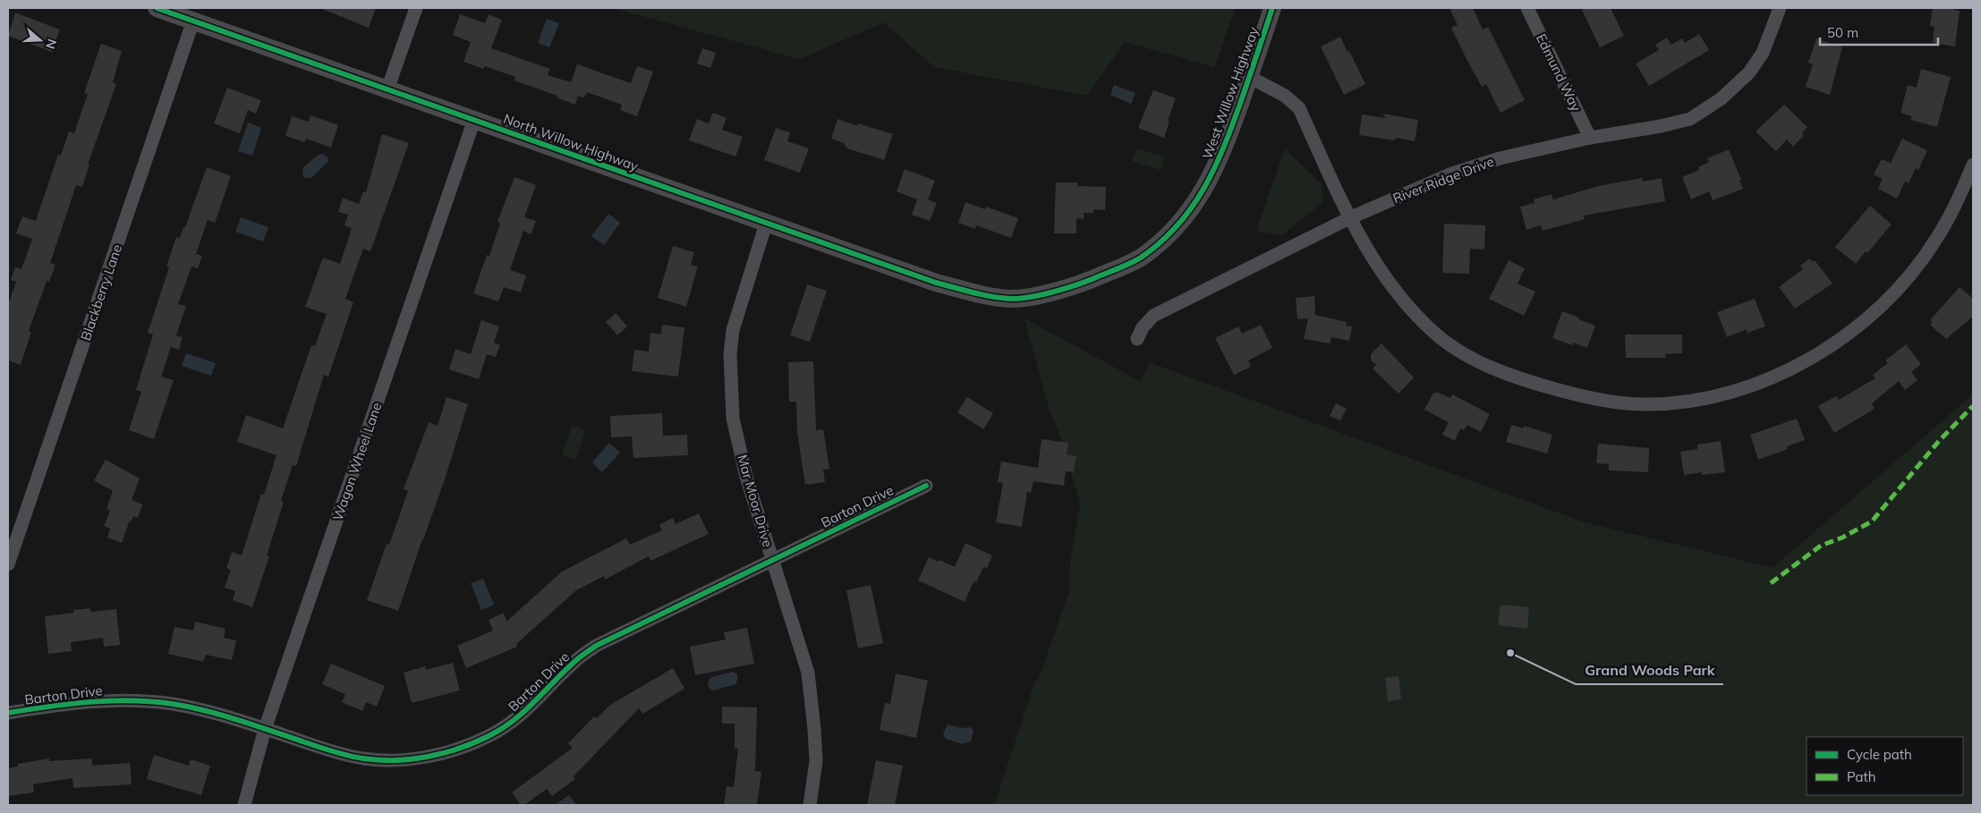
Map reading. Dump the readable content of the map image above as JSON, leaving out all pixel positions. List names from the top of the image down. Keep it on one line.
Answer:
{"streets":{"street":["Edmund Way","West Willow Highway","North Willow Highway","River Ridge Drive","Blackberry Lane","Wagon Wheel Lane","Mar Moor Drive","Barton Drive"]},"crossings":[["Edmund Way","River Ridge Drive"],["West Willow Highway","North Willow Highway"],["North Willow Highway","Blackberry Lane"],["North Willow Highway","Wagon Wheel Lane"],["North Willow Highway","Mar Moor Drive"],["Wagon Wheel Lane","Barton Drive"],["Mar Moor Drive","Barton Drive"]],"places":["Grand Woods Park"],"legend":["Cycle path","Path"],"scale_bar":"50 m","north":"right"}
